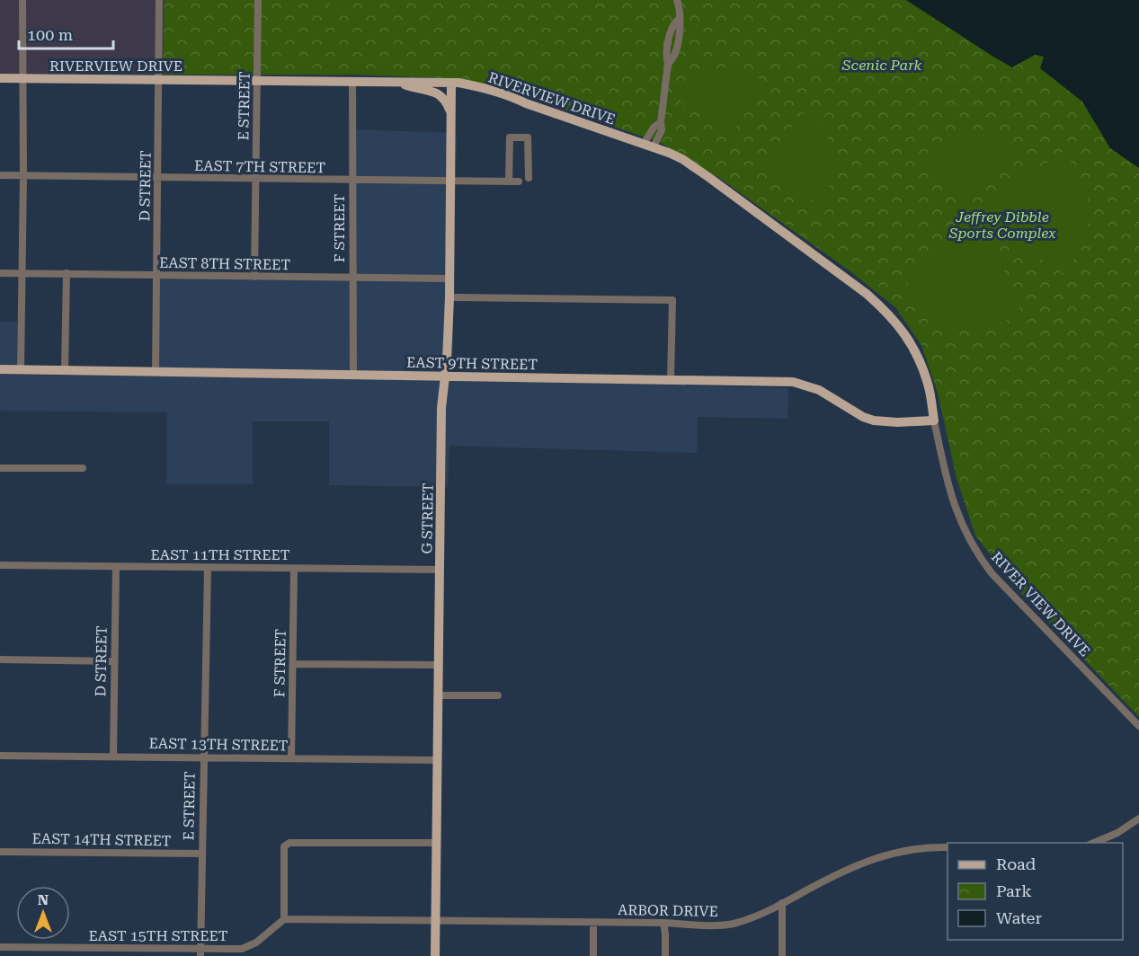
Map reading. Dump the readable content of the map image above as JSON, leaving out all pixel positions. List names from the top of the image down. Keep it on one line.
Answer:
{"streets":{"main road":["RIVERVIEW DRIVE","EAST 9TH STREET","G STREET"],"street":["E STREET","EAST 7TH STREET","D STREET","F STREET","EAST 8TH STREET","EAST 11TH STREET","RIVER VIEW DRIVE","EAST 13TH STREET","EAST 14TH STREET","ARBOR DRIVE","EAST 15TH STREET"]},"crossings":[["RIVERVIEW DRIVE","E STREET"],["RIVERVIEW DRIVE","D STREET"],["RIVERVIEW DRIVE","F STREET"],["RIVERVIEW DRIVE","EAST 9TH STREET"],["RIVERVIEW DRIVE","G STREET"],["RIVERVIEW DRIVE","RIVER VIEW DRIVE"],["E STREET","EAST 7TH STREET"],["E STREET","EAST 8TH STREET"],["E STREET","EAST 11TH STREET"],["E STREET","EAST 13TH STREET"],["E STREET","EAST 14TH STREET"],["E STREET","EAST 15TH STREET"],["EAST 7TH STREET","D STREET"],["EAST 7TH STREET","F STREET"],["EAST 7TH STREET","G STREET"],["D STREET","EAST 8TH STREET"],["D STREET","EAST 9TH STREET"],["D STREET","EAST 11TH STREET"],["D STREET","EAST 13TH STREET"],["F STREET","EAST 8TH STREET"],["F STREET","EAST 9TH STREET"],["F STREET","EAST 11TH STREET"],["F STREET","EAST 13TH STREET"],["EAST 8TH STREET","G STREET"],["EAST 9TH STREET","G STREET"],["EAST 9TH STREET","RIVER VIEW DRIVE"],["G STREET","EAST 11TH STREET"],["G STREET","EAST 13TH STREET"],["G STREET","ARBOR DRIVE"]],"parks":["Scenic Park","Jeffrey Dibble Sports Complex"],"legend":["Road","Park","Water"],"scale_bar":"100 m","north":"top"}
